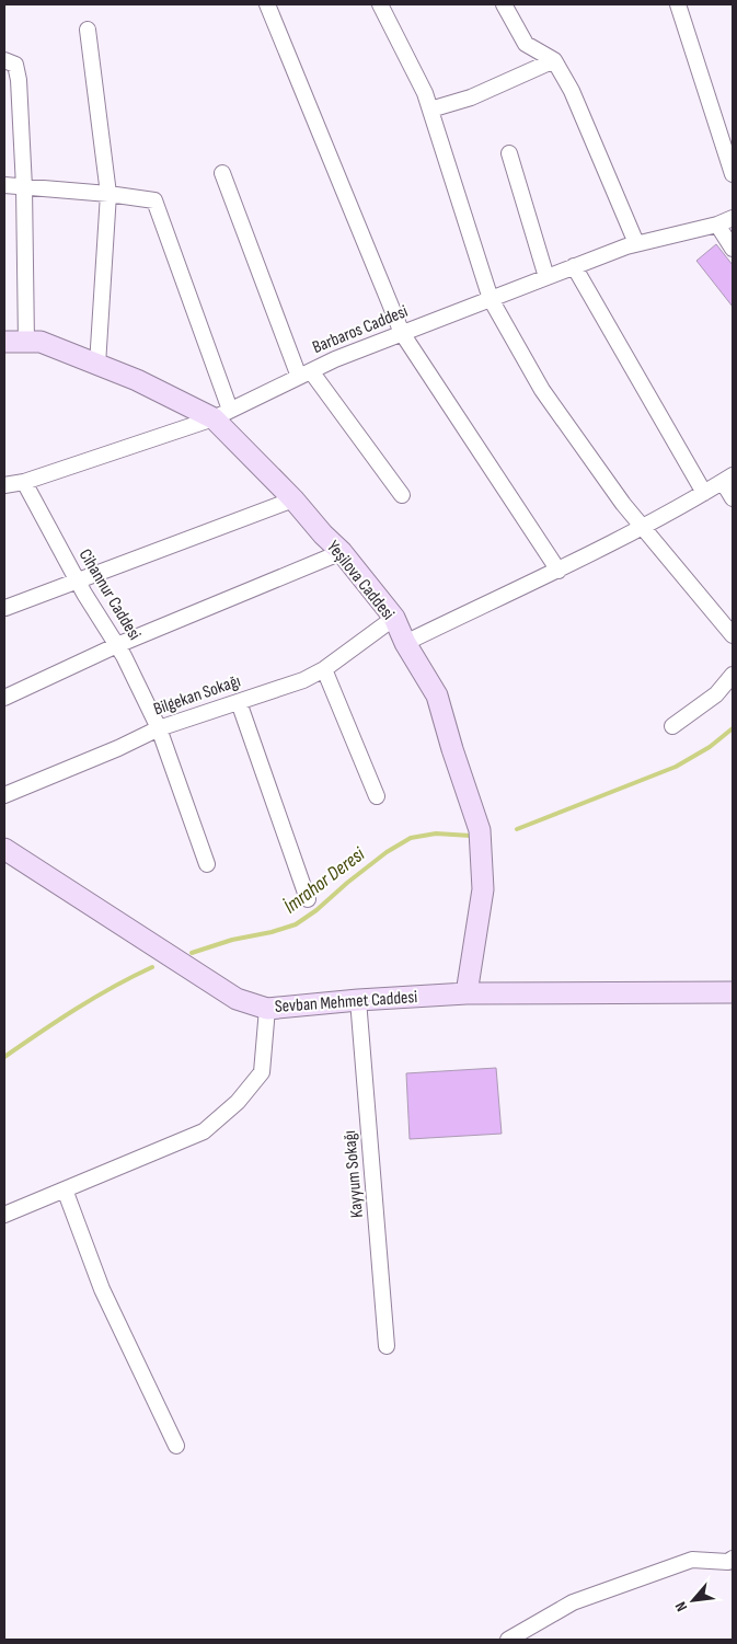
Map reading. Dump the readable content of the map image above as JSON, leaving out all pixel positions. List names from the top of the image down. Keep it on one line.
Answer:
{"streets":{"street":["Barbaros Caddesi","Yeşilova Caddesi","Cihannur Caddesi","Bilgekan Sokağı","Sevban Mehmet Caddesi","Kayyum Sokağı"]},"crossings":[["Barbaros Caddesi","Yeşilova Caddesi"],["Barbaros Caddesi","Cihannur Caddesi"],["Yeşilova Caddesi","Bilgekan Sokağı"],["Yeşilova Caddesi","Sevban Mehmet Caddesi"],["Cihannur Caddesi","Bilgekan Sokağı"],["Sevban Mehmet Caddesi","Kayyum Sokağı"]],"water":["İmrahor Deresi"],"north":"bottom left"}
